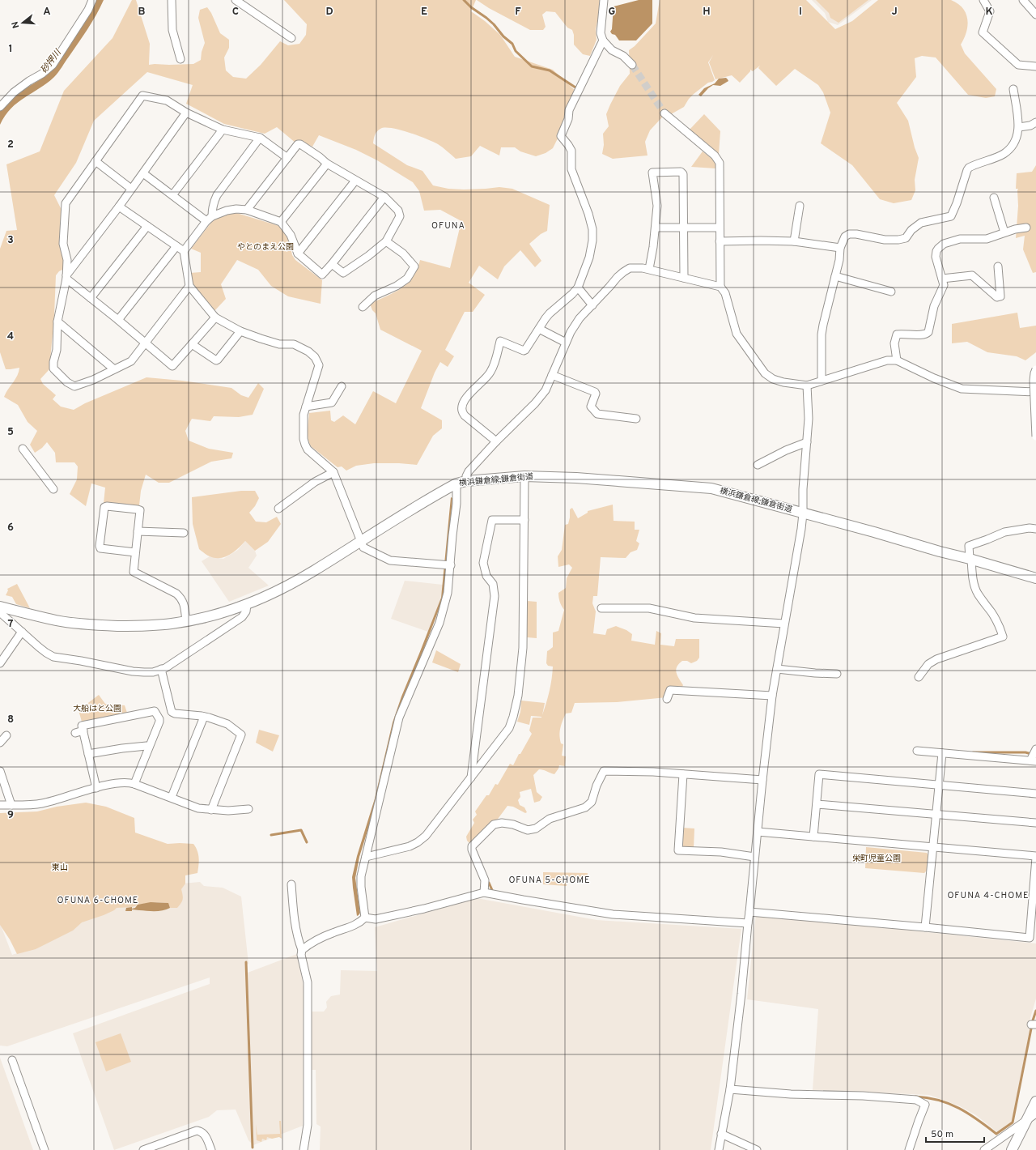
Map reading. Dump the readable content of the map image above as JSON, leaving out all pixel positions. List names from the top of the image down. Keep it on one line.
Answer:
{"streets":{"main road":["横浜鎌倉線;鎌倉街道"]},"districts":["OFUNA","OFUNA 5-CHOME","OFUNA 4-CHOME","OFUNA 6-CHOME"],"water":["砂押川"],"parks":["やとのまえ公園","大船はと公園","栄町児童公園","東山"],"scale_bar":"50 m","north":"left","grid":{"columns":["A","B","C","D","E","F","G","H","I","J","K"],"rows":["1","2","3","4","5","6","7","8","9"]}}
